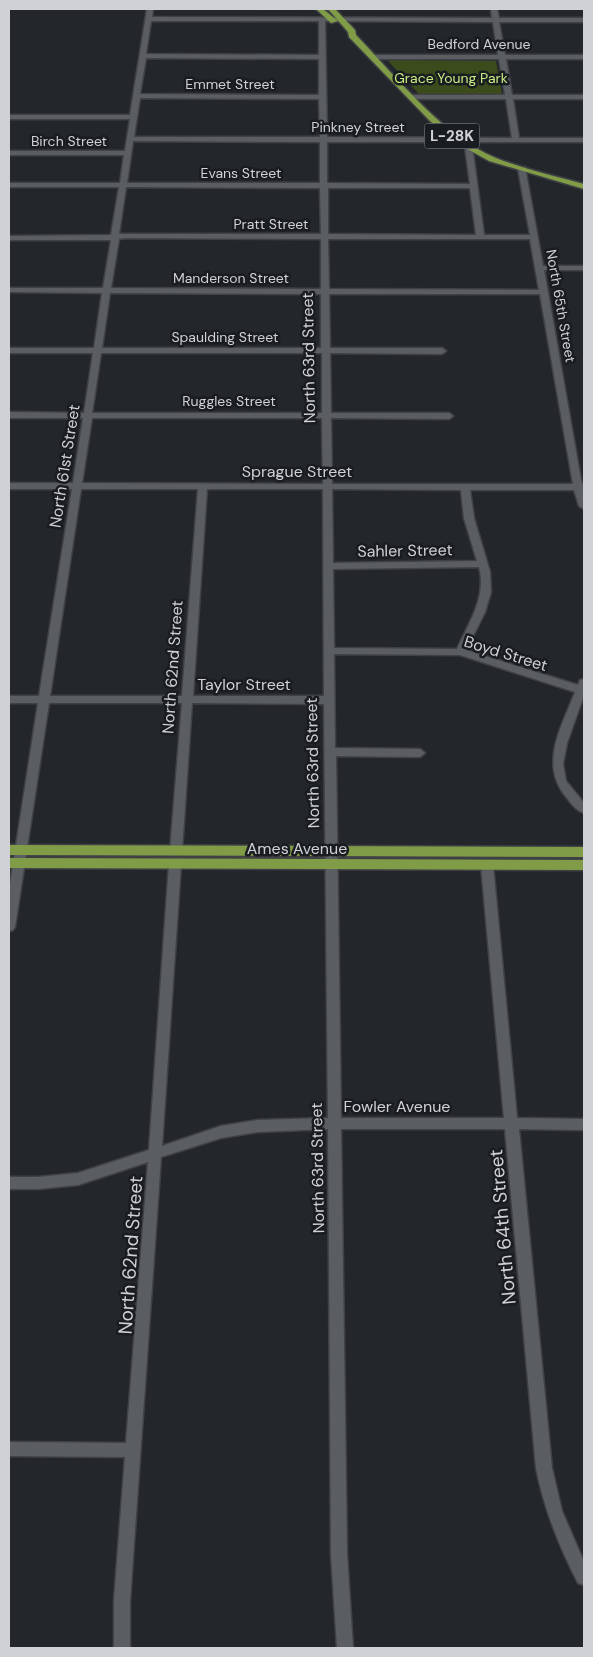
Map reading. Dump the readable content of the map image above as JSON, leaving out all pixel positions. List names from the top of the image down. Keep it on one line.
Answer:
{"streets":{"main road":["L-28K","Ames Avenue"],"street":["Bedford Avenue","Emmet Street","Pinkney Street","Birch Street","Evans Street","Pratt Street","Manderson Street","North 65th Street","Spaulding Street","North 63rd Street","Ruggles Street","North 61st Street","Sprague Street","Sahler Street","Boyd Street","North 62nd Street","Taylor Street","Fowler Avenue","North 64th Street"]},"crossings":[["Bedford Avenue","L-28K"],["Emmet Street","North 63rd Street"],["Emmet Street","North 61st Street"],["Pinkney Street","L-28K"],["Pinkney Street","North 63rd Street"],["Pinkney Street","North 61st Street"],["L-28K","North 65th Street"],["Birch Street","North 61st Street"],["Evans Street","North 63rd Street"],["Evans Street","North 61st Street"],["Pratt Street","North 65th Street"],["Pratt Street","North 63rd Street"],["Pratt Street","North 61st Street"],["Manderson Street","North 65th Street"],["Manderson Street","North 63rd Street"],["Manderson Street","North 61st Street"],["North 65th Street","Sprague Street"],["Spaulding Street","North 63rd Street"],["Spaulding Street","North 61st Street"],["North 63rd Street","Ruggles Street"],["North 63rd Street","Sprague Street"],["North 63rd Street","Sahler Street"],["North 63rd Street","Boyd Street"],["North 63rd Street","Taylor Street"],["North 63rd Street","Ames Avenue"],["North 63rd Street","Fowler Avenue"],["Ruggles Street","North 61st Street"],["North 61st Street","Sprague Street"],["North 61st Street","Taylor Street"],["North 61st Street","Ames Avenue"],["Sprague Street","North 62nd Street"],["North 62nd Street","Taylor Street"],["North 62nd Street","Ames Avenue"],["North 62nd Street","Fowler Avenue"],["Ames Avenue","North 64th Street"],["Fowler Avenue","North 64th Street"]],"parks":["Grace Young Park"]}
